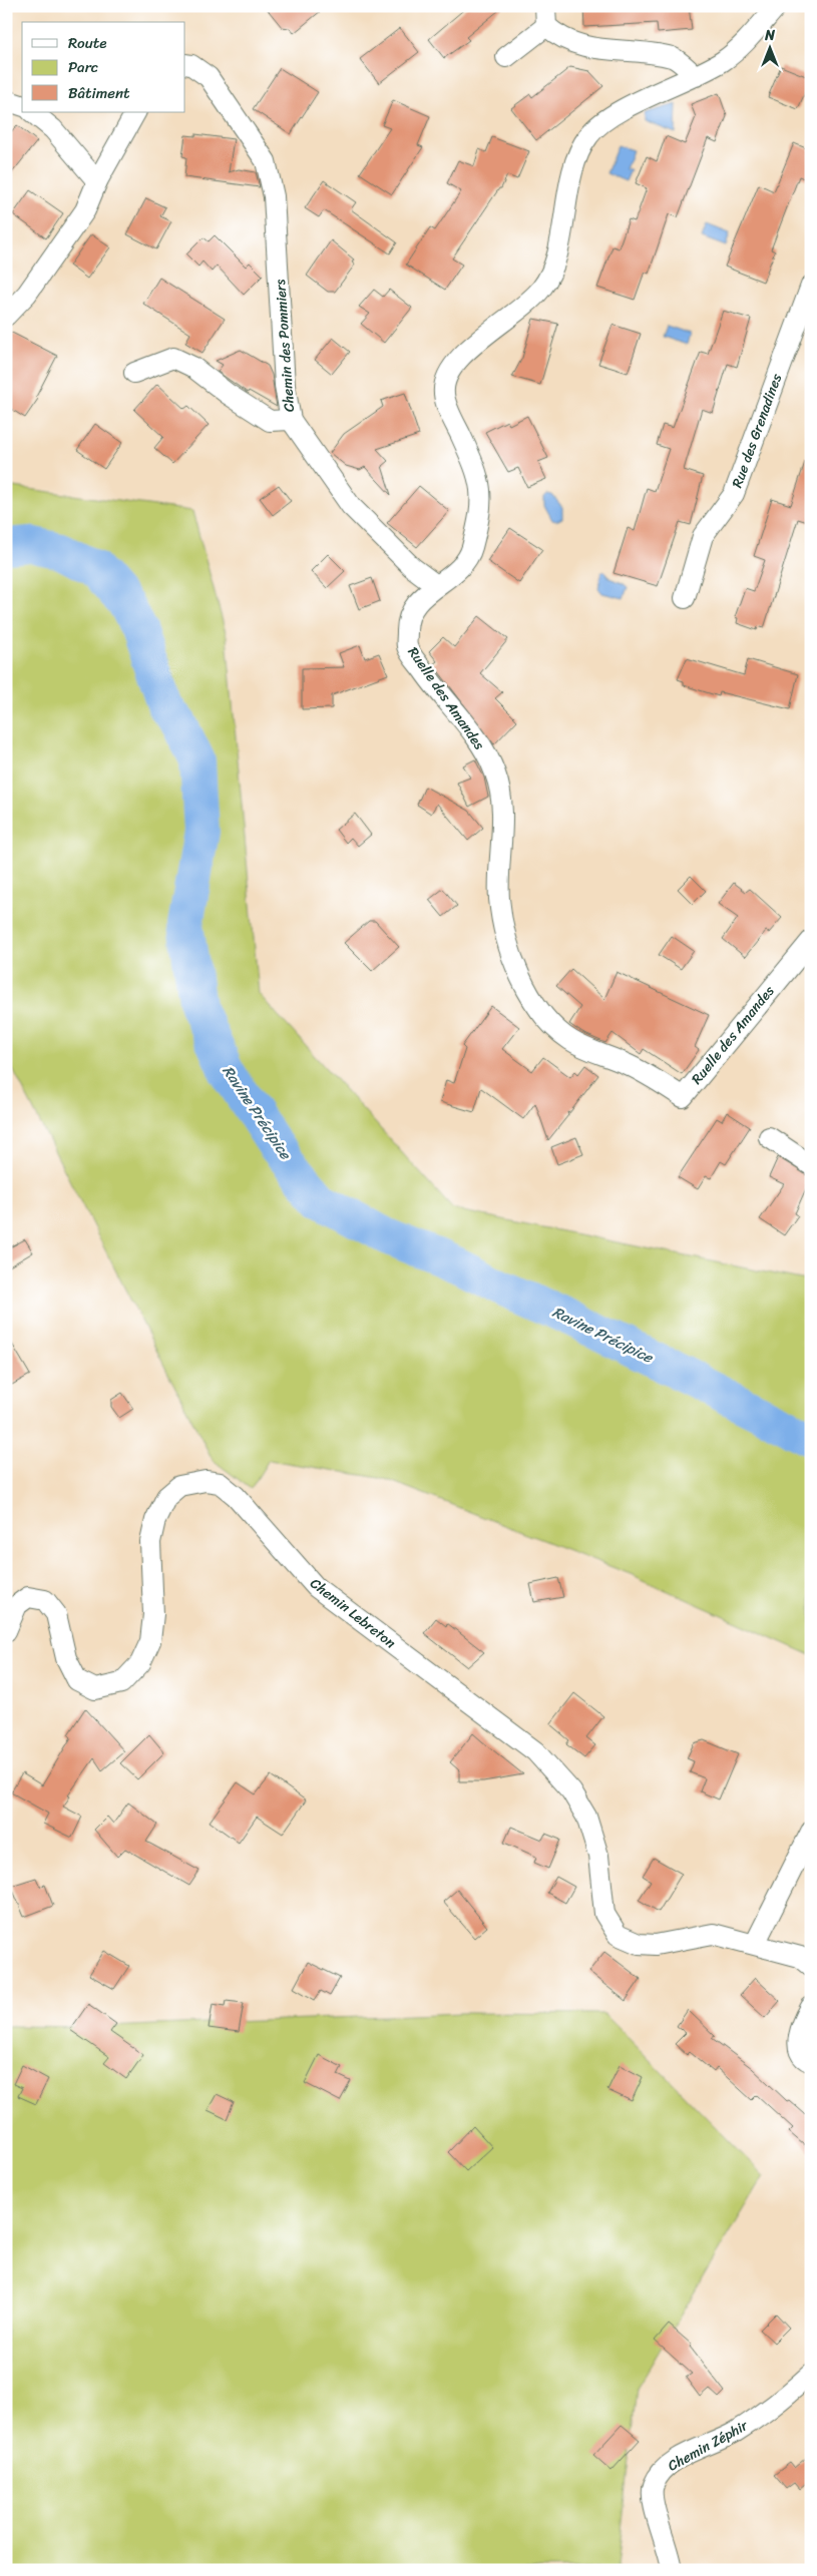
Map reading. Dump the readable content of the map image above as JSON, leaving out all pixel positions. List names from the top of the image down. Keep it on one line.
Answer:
{"streets":{"street":["Chemin des Pommiers","Rue des Grenadines","Ruelle des Amandes","Chemin Lebreton","Chemin Zéphir"]},"crossings":[["Chemin des Pommiers","Ruelle des Amandes"]],"water":["Ravine Précipice"],"legend":["Route","Parc","Bâtiment"],"north":"top"}
